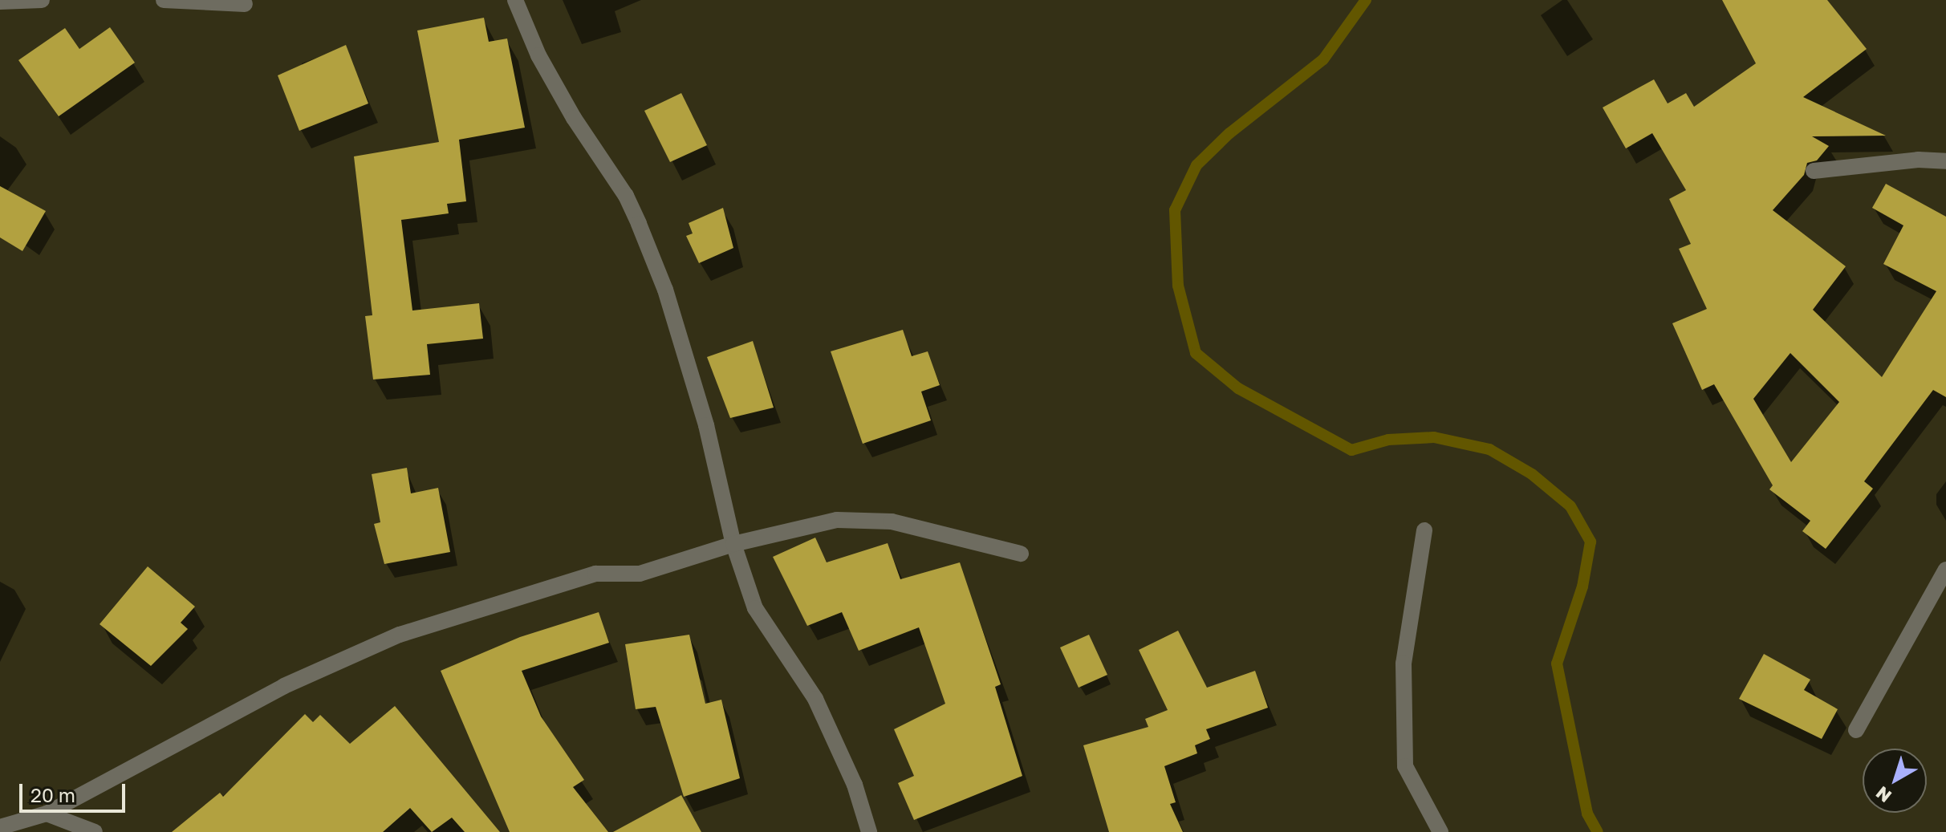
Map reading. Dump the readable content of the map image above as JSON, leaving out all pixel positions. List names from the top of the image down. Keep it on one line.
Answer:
{"scale_bar":"20 m","north":"bottom left"}
